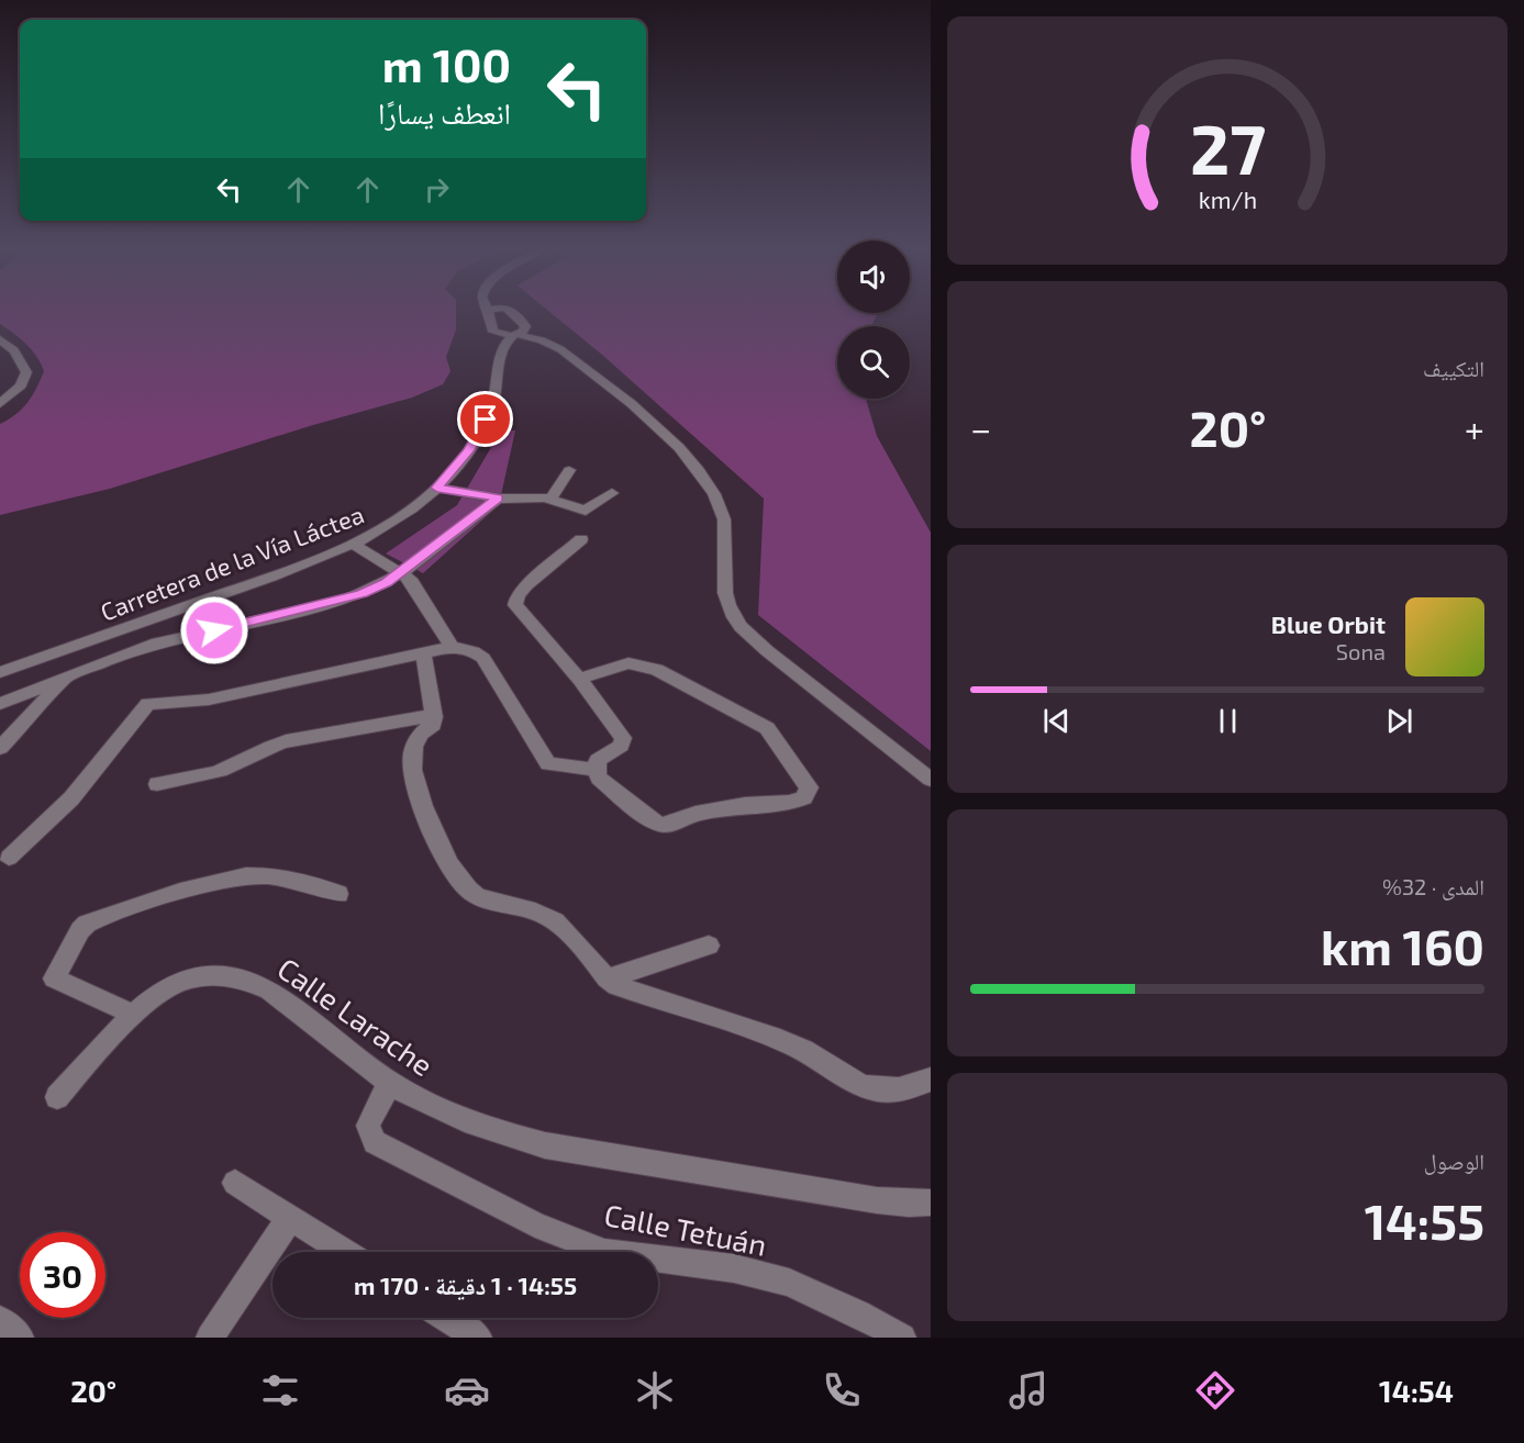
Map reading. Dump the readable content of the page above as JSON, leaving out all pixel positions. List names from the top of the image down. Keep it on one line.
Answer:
{"streets":{"street":["Carretera de la Vía Láctea","Calle Larache","Calle Tetuán"]},"crossings":[["Calle Larache","Calle Tetuán"]],"page":{"turn":["100 m","انعطف يسارًا"],"tile":["التكييف",["المدى · 32%","160 km"],["الوصول","14:55"]],"heat":["−","20°","+"],"song":["Blue Orbit","Sona"],"limit":"30","trip":"14:55 · 1 دقيقة · 170 m","tabs":["14:54","20°"],"gauge":["27","km/h"]}}
